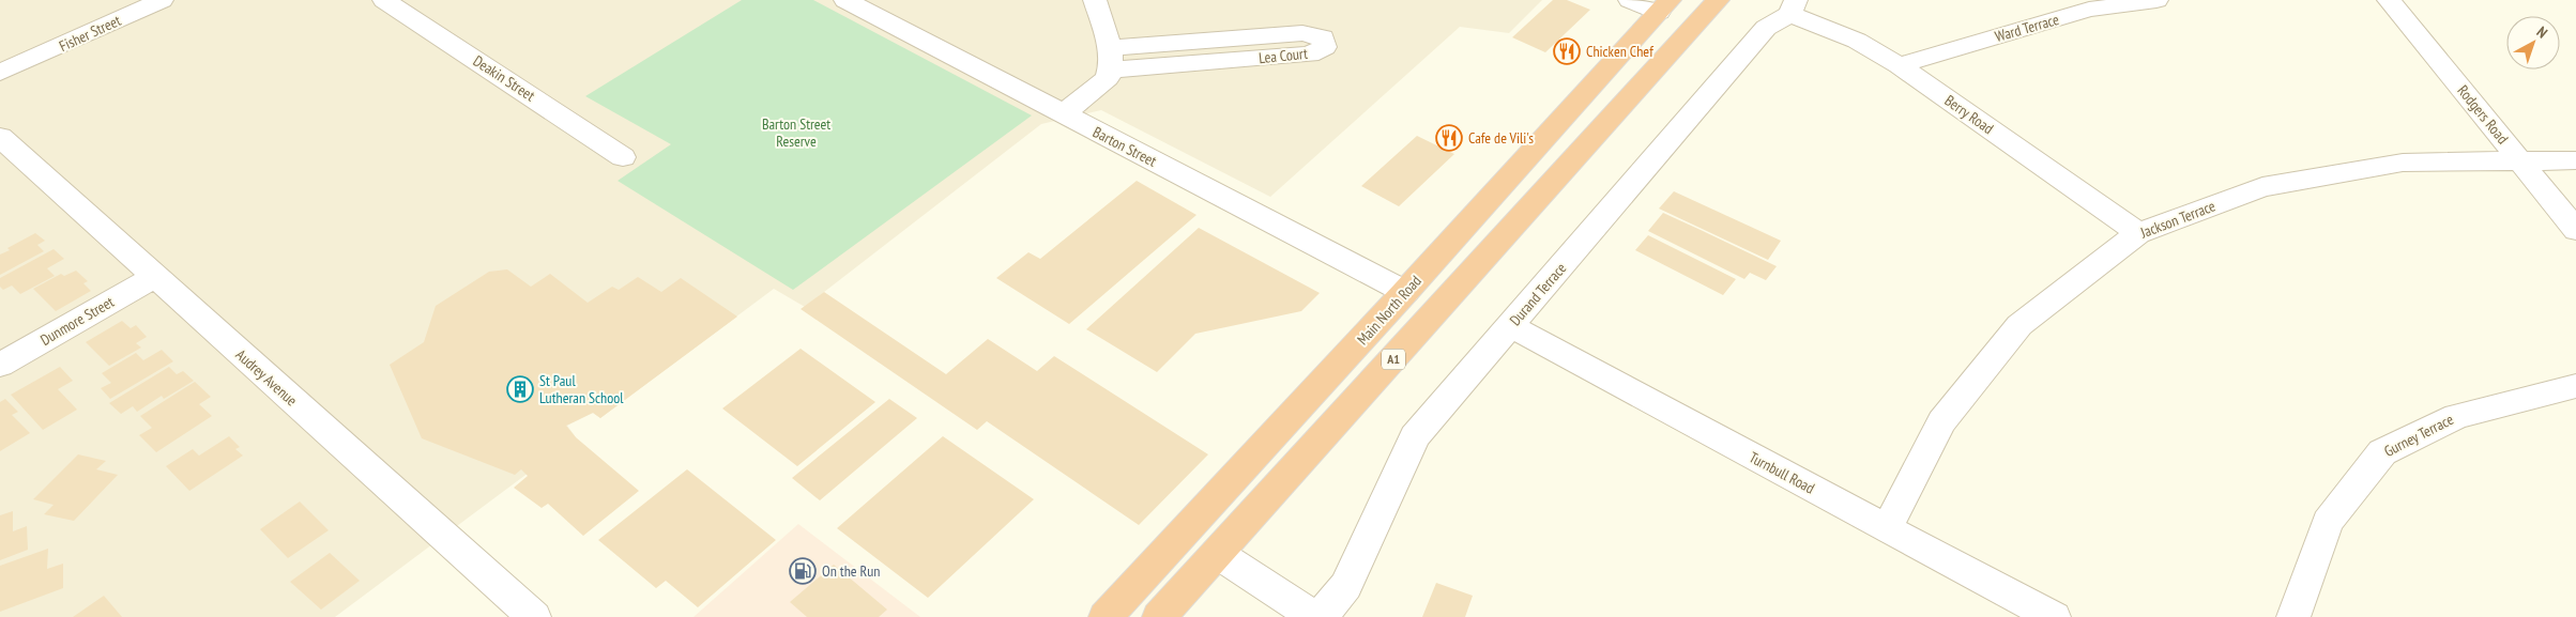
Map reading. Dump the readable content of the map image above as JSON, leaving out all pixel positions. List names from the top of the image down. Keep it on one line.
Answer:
{"streets":{"highway":["Main North Road","A1"],"street":["Ward Terrace","Fisher Street","Lea Court","Deakin Street","Berry Road","Rodgers Road","Barton Street","Jackson Terrace","Durand Terrace","Dunmore Street","Audrey Avenue","Gurney Terrace","Turnbull Road"]},"crossings":[["Ward Terrace","Berry Road"],["Berry Road","Jackson Terrace"],["Berry Road","Durand Terrace"],["Rodgers Road","Jackson Terrace"],["Barton Street","Main North Road"],["Jackson Terrace","Turnbull Road"],["Durand Terrace","Turnbull Road"],["Dunmore Street","Audrey Avenue"]],"parks":["Barton Street Reserve"],"places":{"restaurant":["Chicken Chef","Cafe de Vili's"],"building":["St Paul Lutheran School"],"fuel station":["On the Run"]},"north":"top right"}
